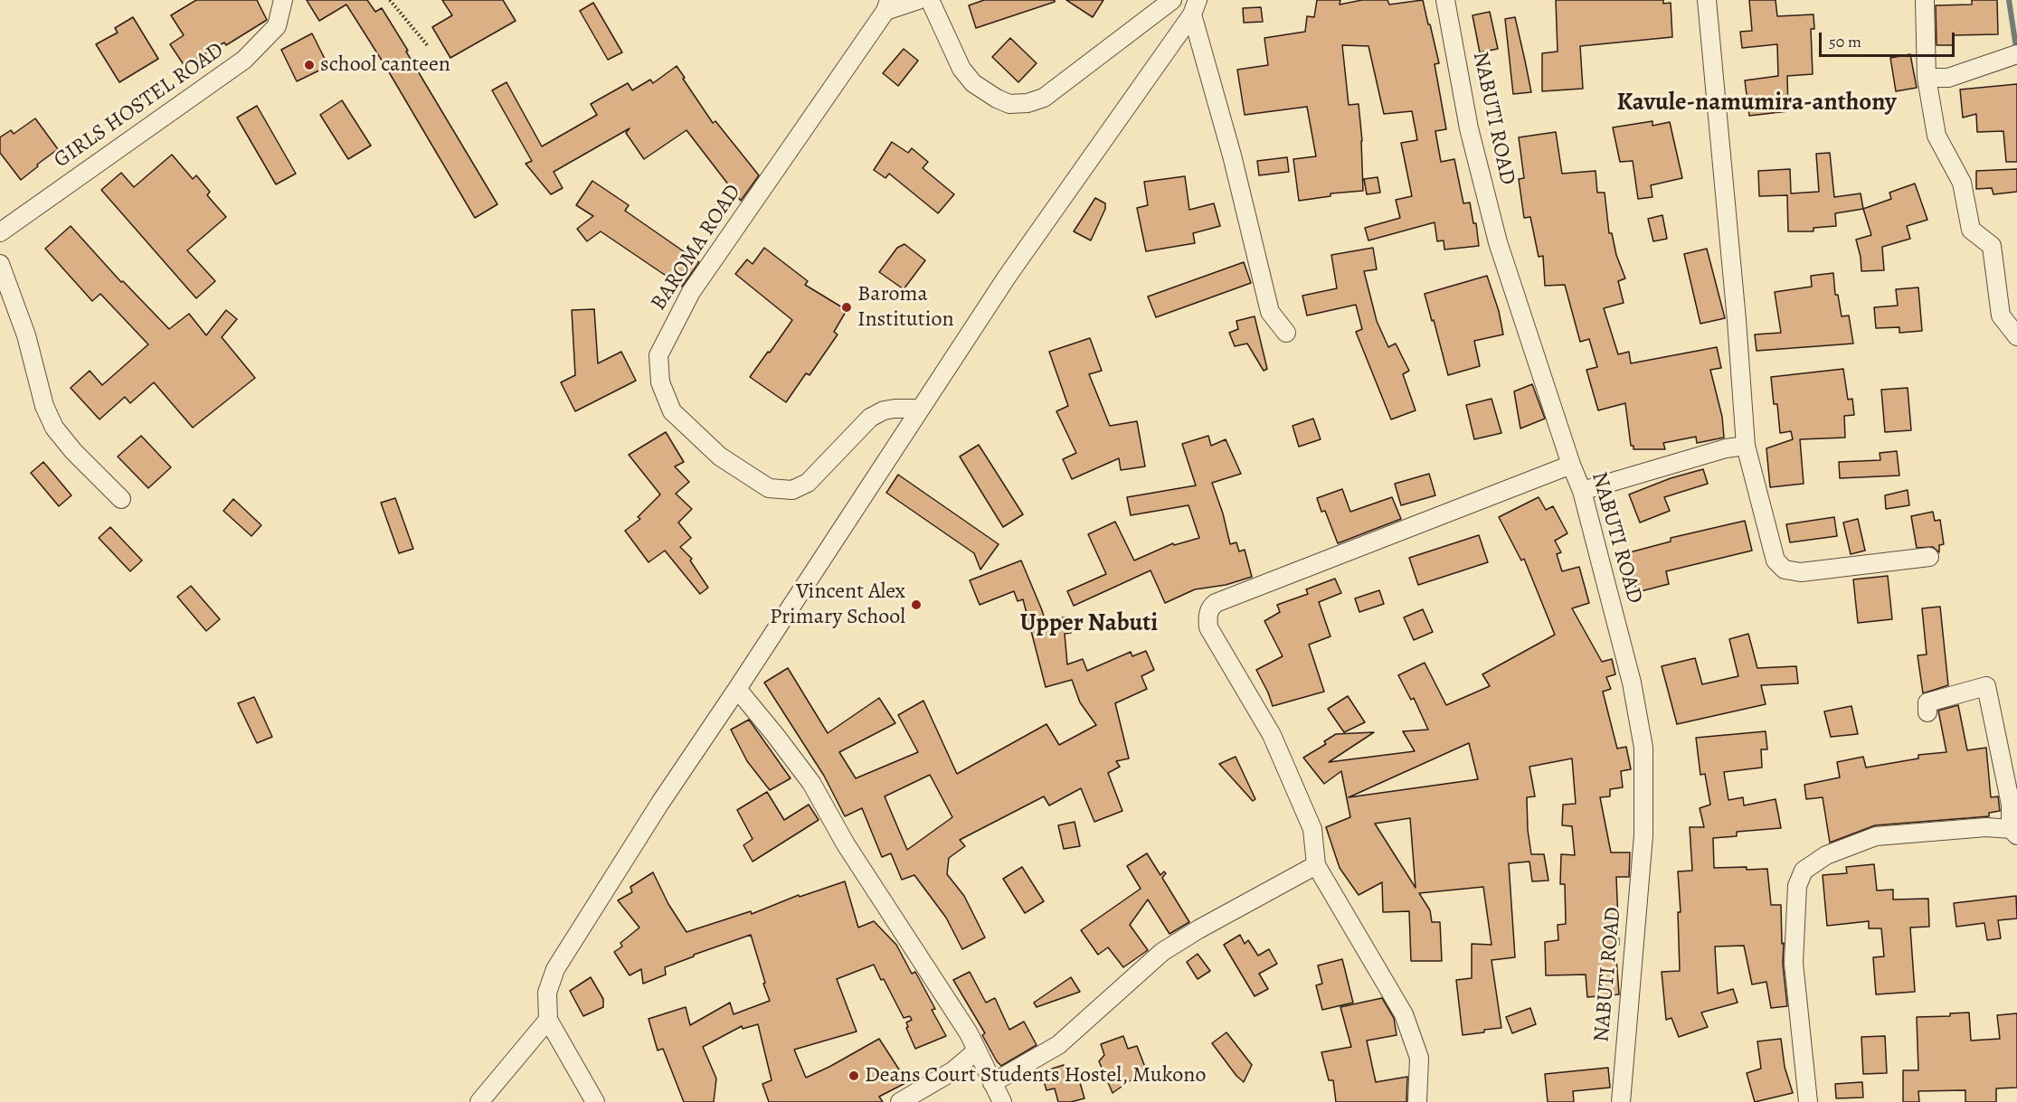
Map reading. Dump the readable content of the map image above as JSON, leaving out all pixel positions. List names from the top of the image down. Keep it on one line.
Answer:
{"streets":{"street":["GIRLS HOSTEL ROAD","NABUTI ROAD","BAROMA ROAD"]},"districts":["Kavule-namumira-anthony","Upper Nabuti"],"places":["school canteen","Baroma Institution","Vincent Alex Primary School","Deans Court Students Hostel, Mukono"],"scale_bar":"50 m"}
